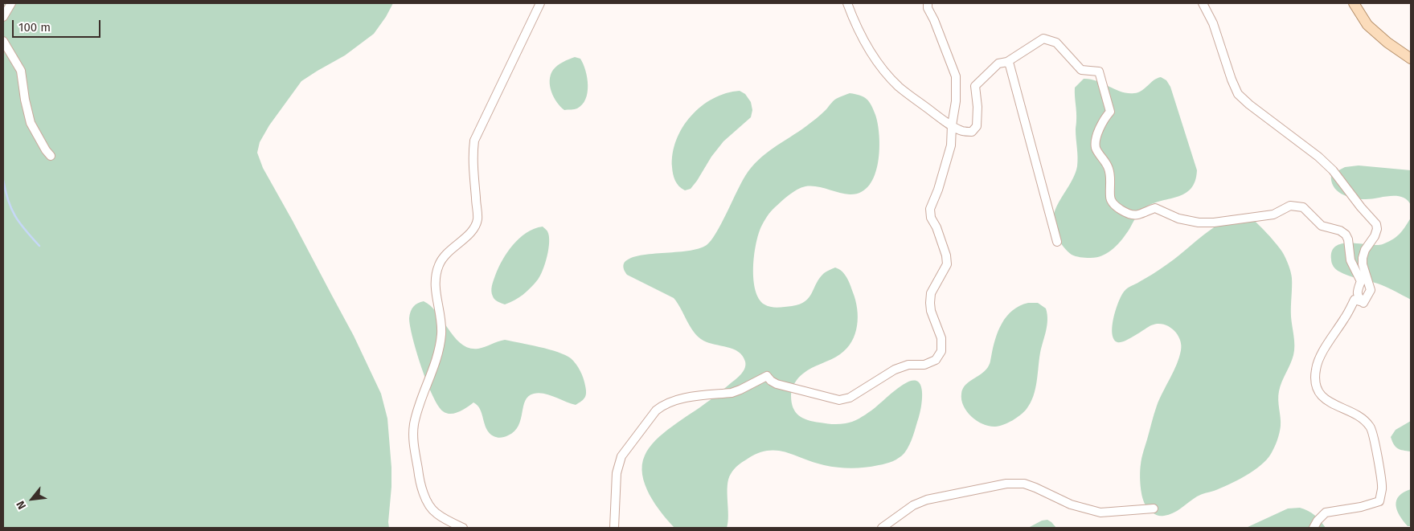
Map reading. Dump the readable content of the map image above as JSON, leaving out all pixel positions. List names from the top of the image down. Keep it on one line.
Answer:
{"scale_bar":"100 m","north":"bottom left"}
